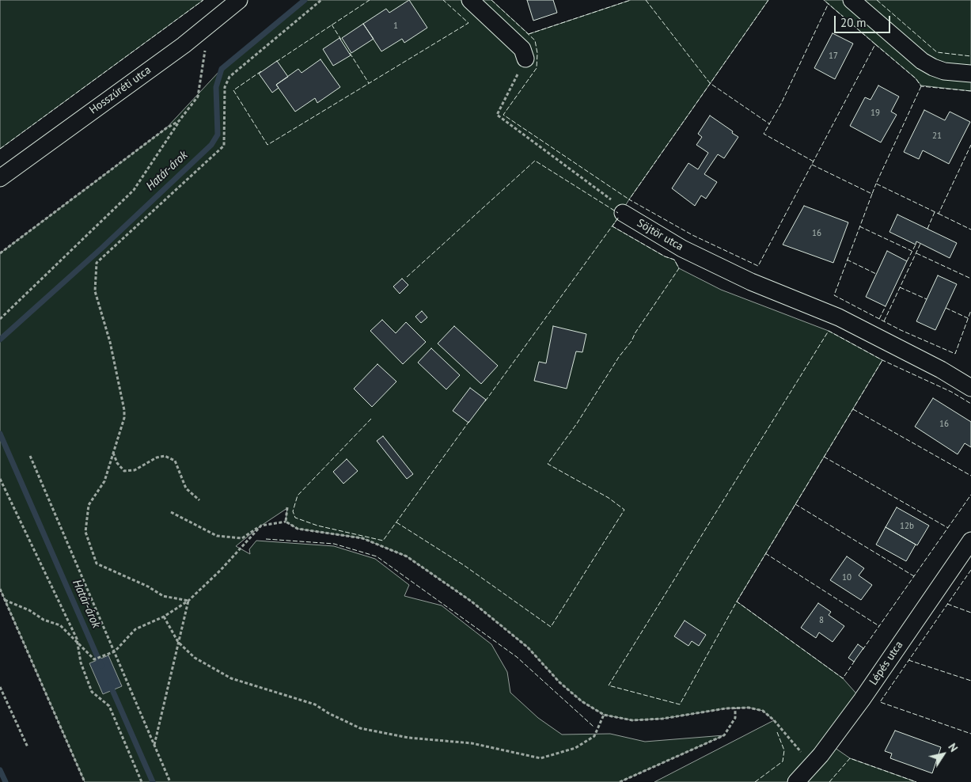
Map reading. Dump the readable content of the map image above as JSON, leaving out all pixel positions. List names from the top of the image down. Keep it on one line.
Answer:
{"streets":{"street":["Hosszúréti utca","Söjtör utca","Lépés utca"]},"water":["Határ-árok"],"house_numbers":["1","17","19","21","16","16","12b","10","8"],"scale_bar":"20 m","north":"top right"}
